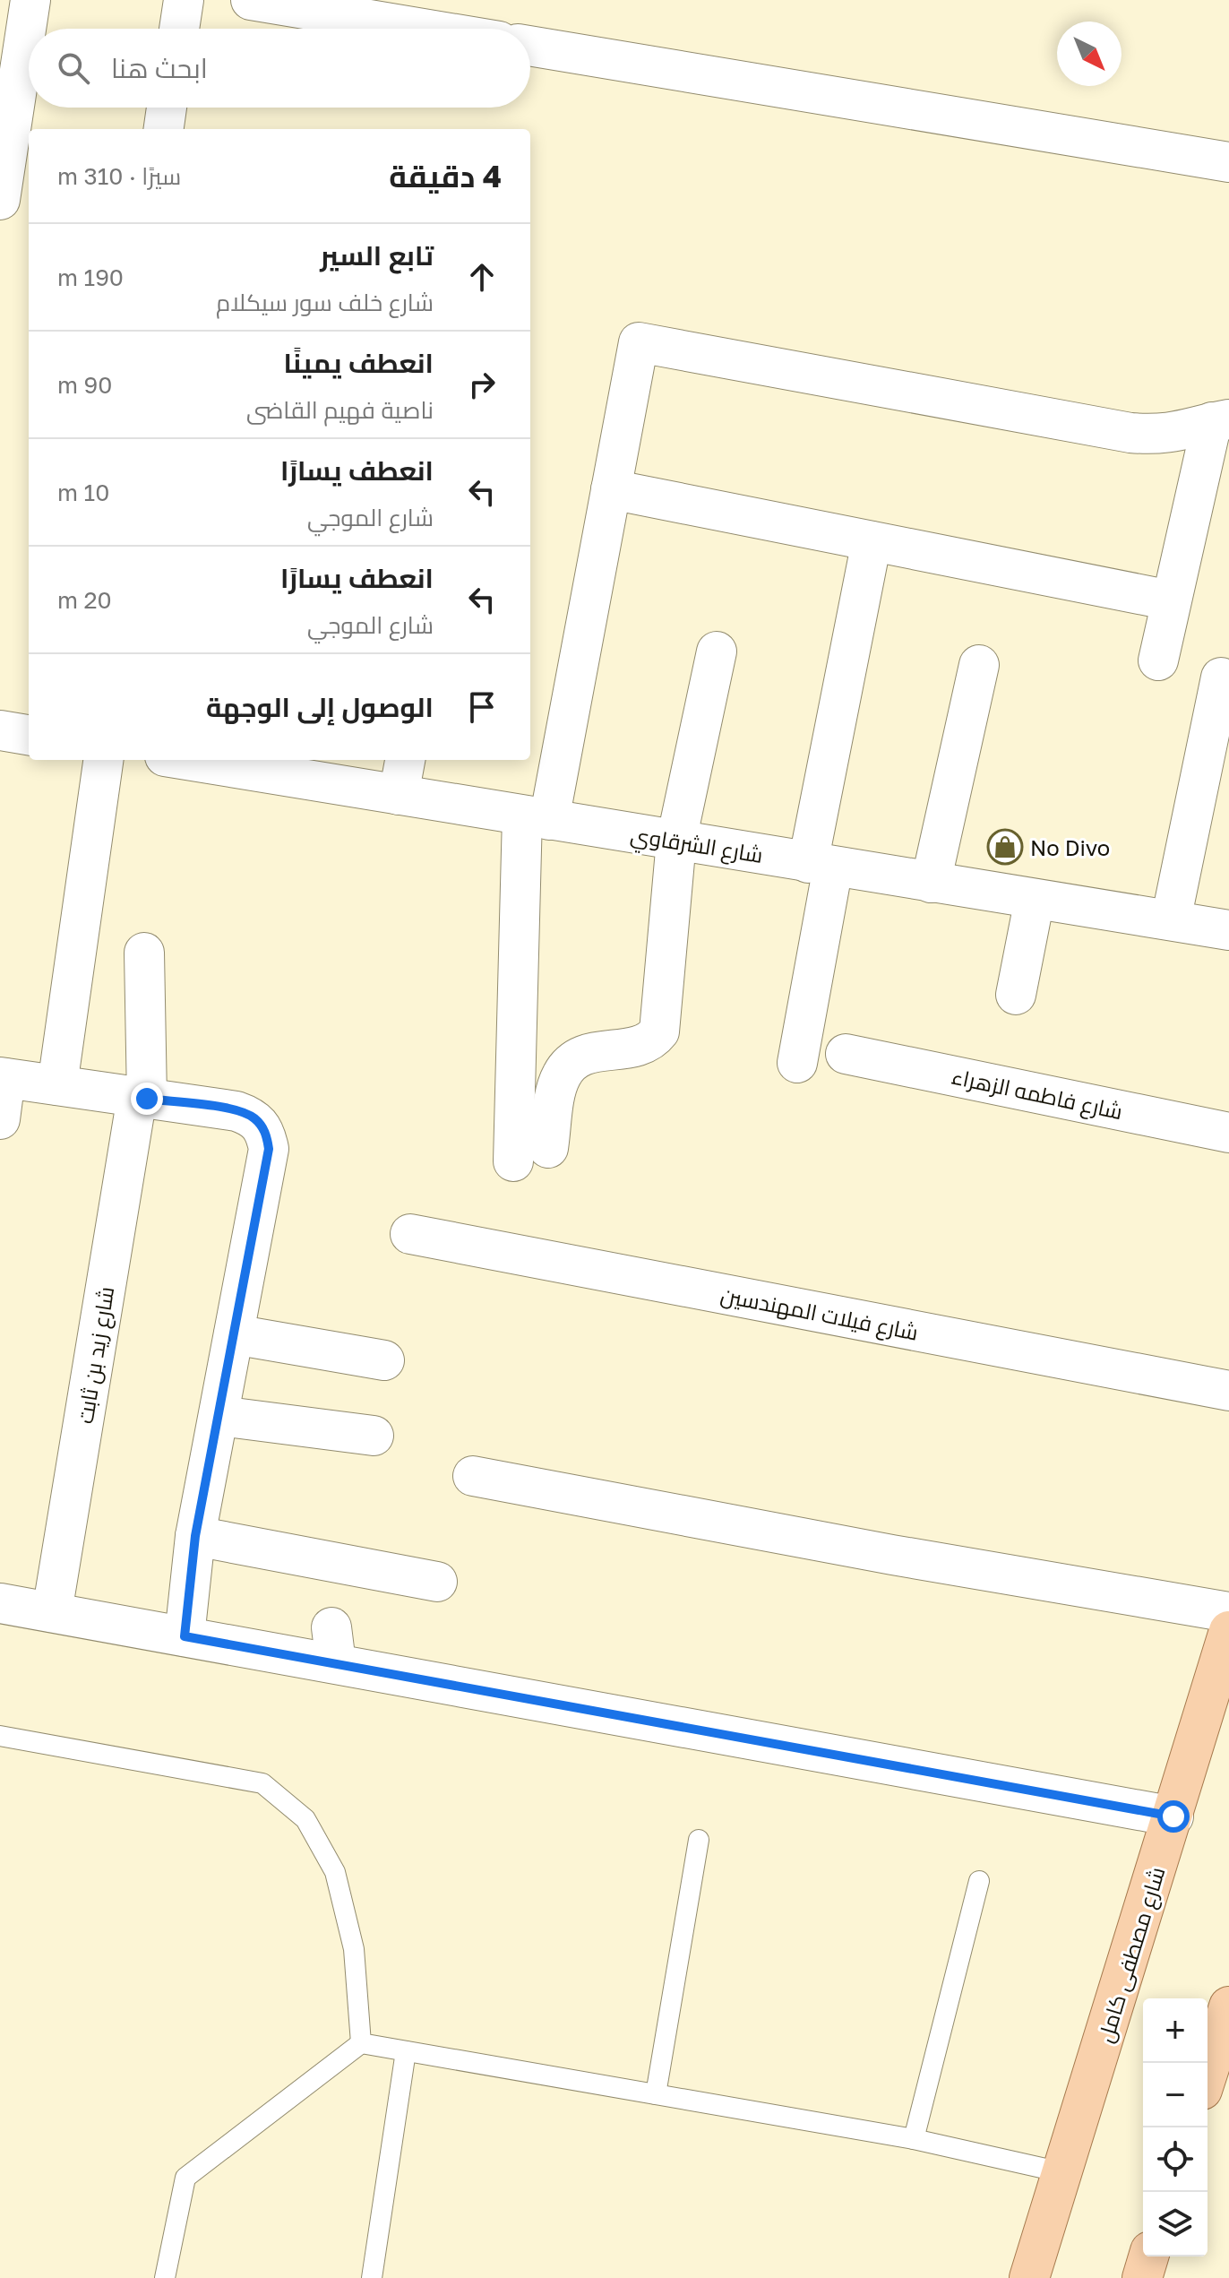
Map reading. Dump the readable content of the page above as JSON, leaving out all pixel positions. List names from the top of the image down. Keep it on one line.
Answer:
{"streets":{"main road":["شارع مصطفى كامل"],"street":["شارع الشرقاوي","شارع فاطمه الزهراء","شارع فيلات المهندسين","شارع زيد بن ثابت"]},"places":{"shop":["No Divo"]},"north":"bottom right","page":{"search":"ابحث هنا","heading":["4 دقيقة","سيرًا · 310 m"],"list":[["تابع السير","شارع خلف سور سيكلام","190 m"],["انعطف يمينًا","ناصية فهيم القاضى","90 m"],["انعطف يسارًا","شارع الموجي","10 m"],["انعطف يسارًا","شارع الموجي","20 m"],"الوصول إلى الوجهة"],"map_buttons":["+","−"]}}
